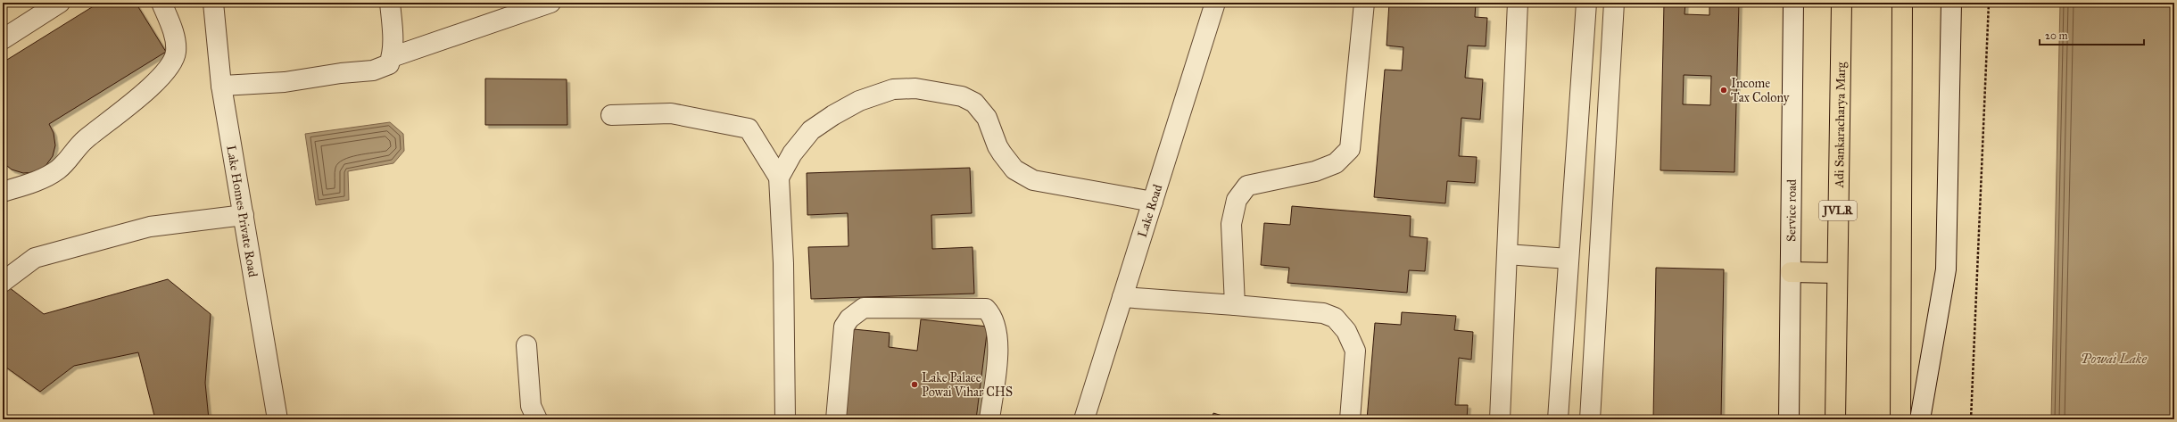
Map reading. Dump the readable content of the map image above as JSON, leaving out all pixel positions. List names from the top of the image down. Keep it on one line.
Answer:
{"streets":{"main road":["Adi Sankaracharya Marg","JVLR"],"street":["Service road","Lake Homes Private Road","Lake Road"]},"water":["Powai Lake"],"places":["Income Tax Colony","Lake Palace Powai Vihar CHS"],"scale_bar":"20 m"}
